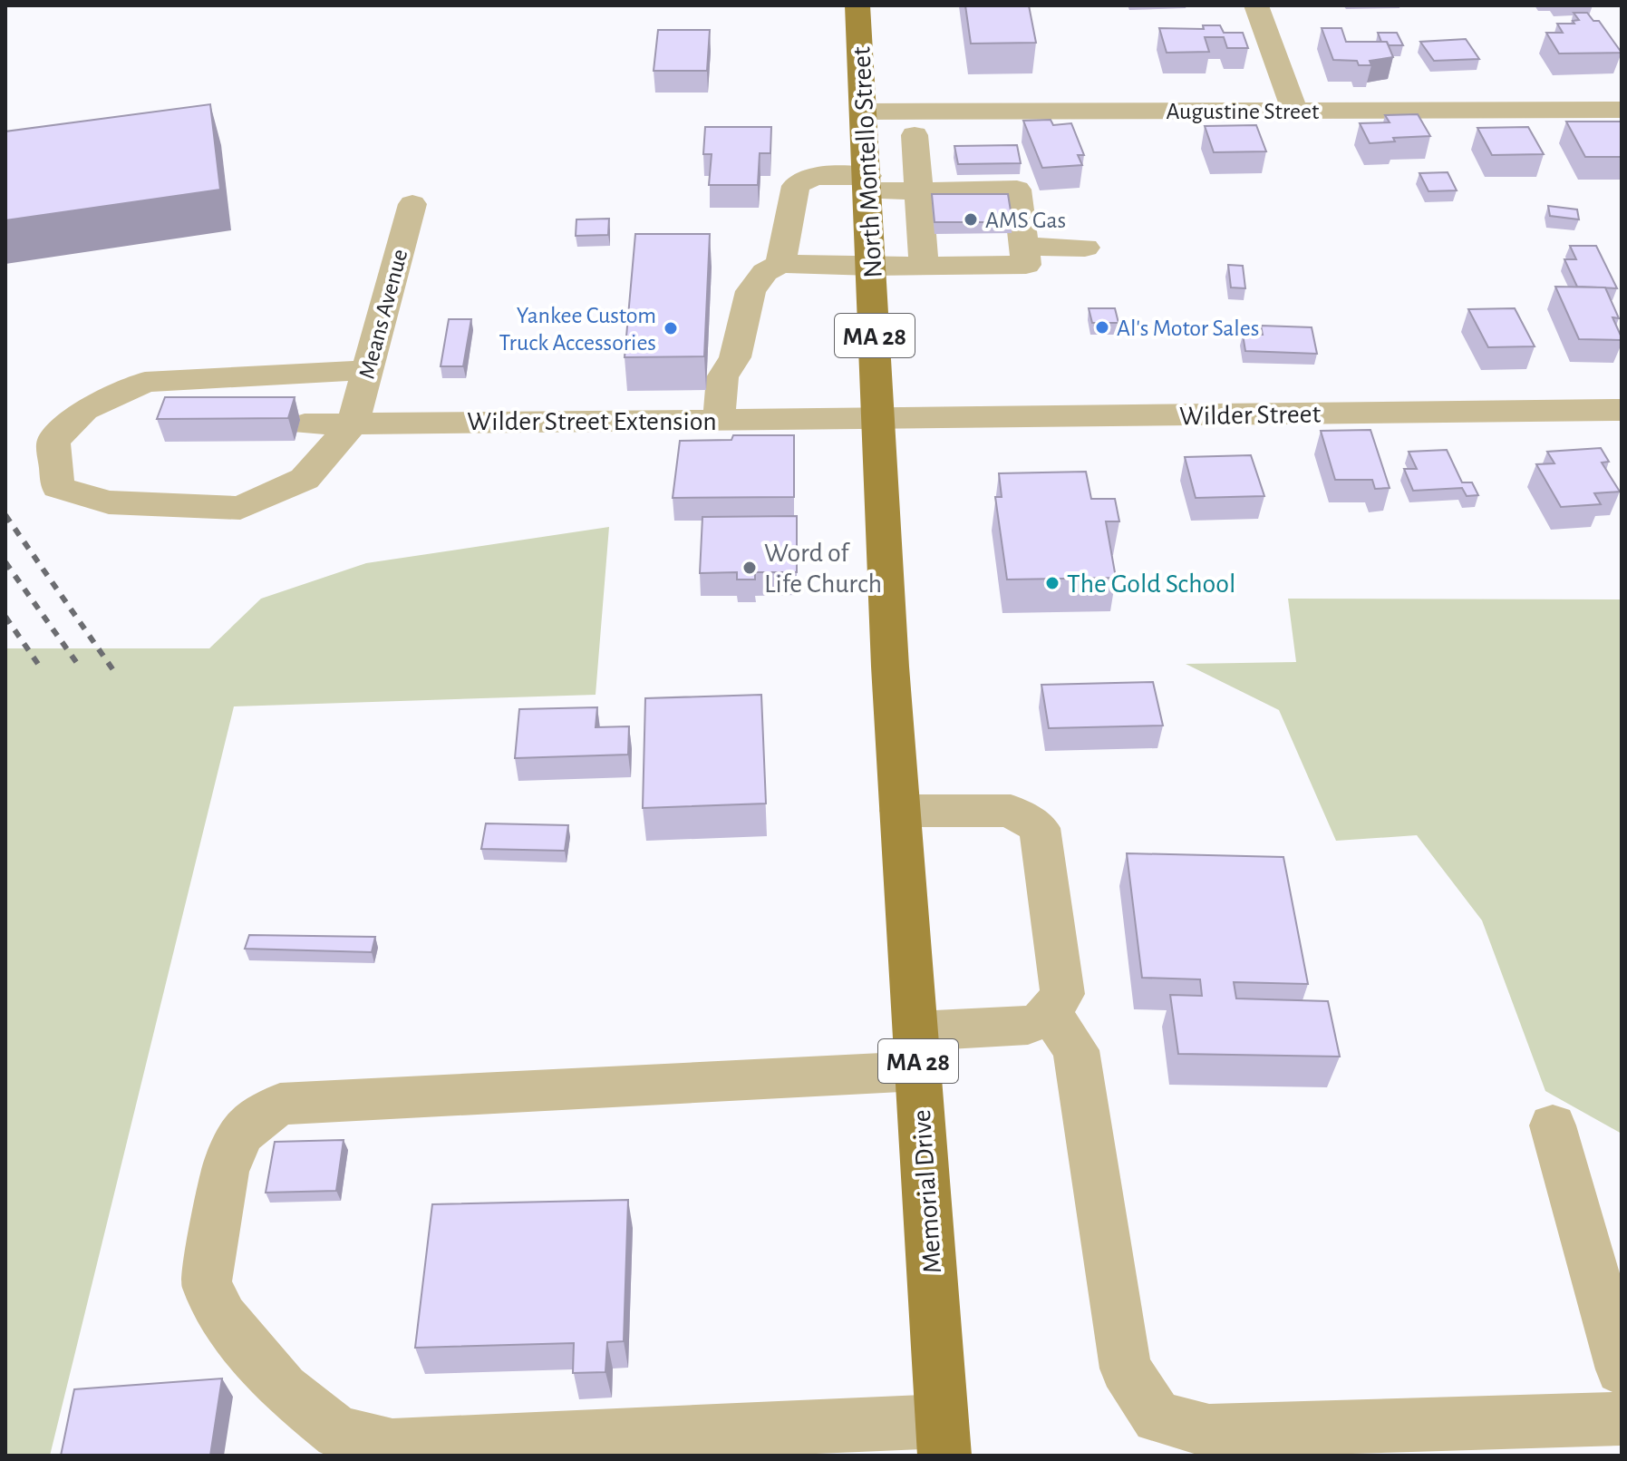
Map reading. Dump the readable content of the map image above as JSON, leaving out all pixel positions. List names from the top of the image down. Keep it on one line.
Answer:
{"streets":{"main road":["North Montello Street","MA 28","Memorial Drive"],"street":["Augustine Street","Means Avenue","Wilder Street","Wilder Street Extension"]},"crossings":[["North Montello Street","Wilder Street"],["North Montello Street","Wilder Street Extension"],["North Montello Street","Memorial Drive"],["Means Avenue","Wilder Street Extension"],["Wilder Street","Wilder Street Extension"]],"places":["AMS Gas","Al's Motor Sales","Yankee Custom Truck Accessories","Word of Life Church","The Gold School"]}
